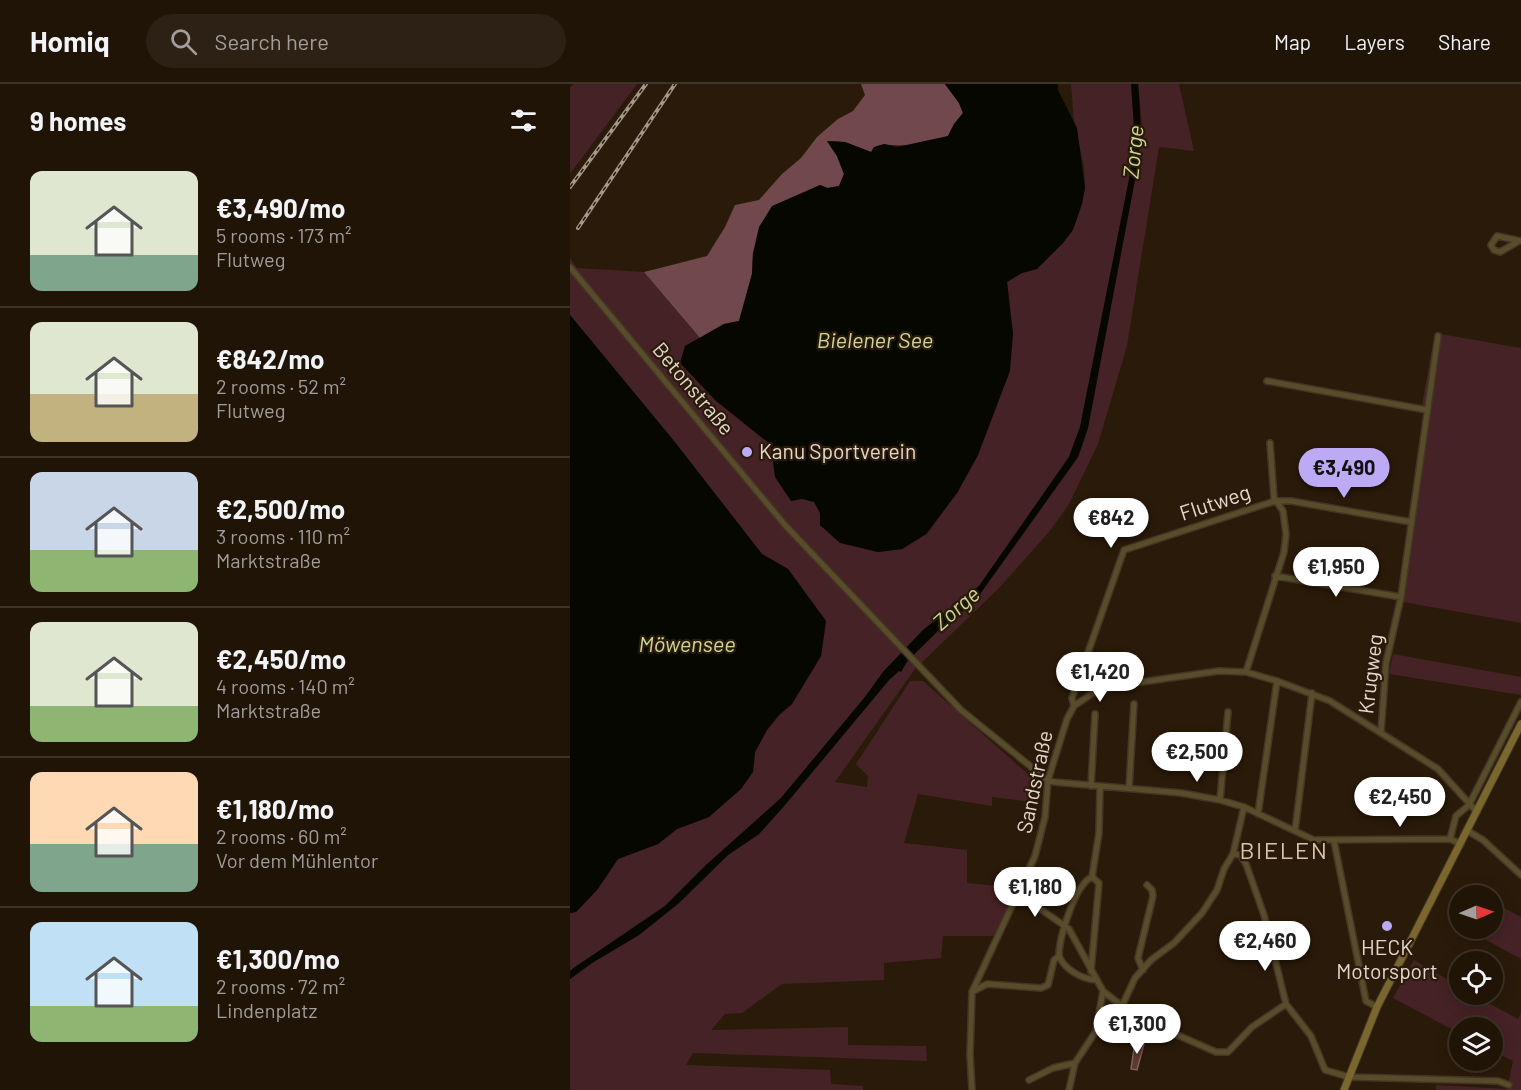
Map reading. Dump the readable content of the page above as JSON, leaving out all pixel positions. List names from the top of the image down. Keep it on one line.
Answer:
{"streets":{"street":["Betonstraße","Flutweg","Krugweg","Sandstraße"]},"crossings":[["Betonstraße","Sandstraße"],["Flutweg","Krugweg"],["Flutweg","Sandstraße"]],"districts":["BIELEN"],"water":["Zorge","Bielener See","Möwensee"],"places":["Kanu Sportverein","HECK Motorsport"],"north":"right","page":{"header":"Homiq","search":"Search here","nav":["Map","Layers","Share"],"heading":"9 homes","list":[{"name":"€3,490/mo","note":"5 rooms · 173 m² · Flutweg"},{"name":"€842/mo","note":"2 rooms · 52 m² · Flutweg"},{"name":"€2,500/mo","note":"3 rooms · 110 m² · Marktstraße"},{"name":"€2,450/mo","note":"4 rooms · 140 m² · Marktstraße"},{"name":"€1,180/mo","note":"2 rooms · 60 m² · Vor dem Mühlentor"},{"name":"€1,300/mo","note":"2 rooms · 72 m² · Lindenplatz"}],"price":["€3,490","€842","€1,950","€1,420","€2,500","€2,450","€1,180","€2,460","€1,300"]}}
